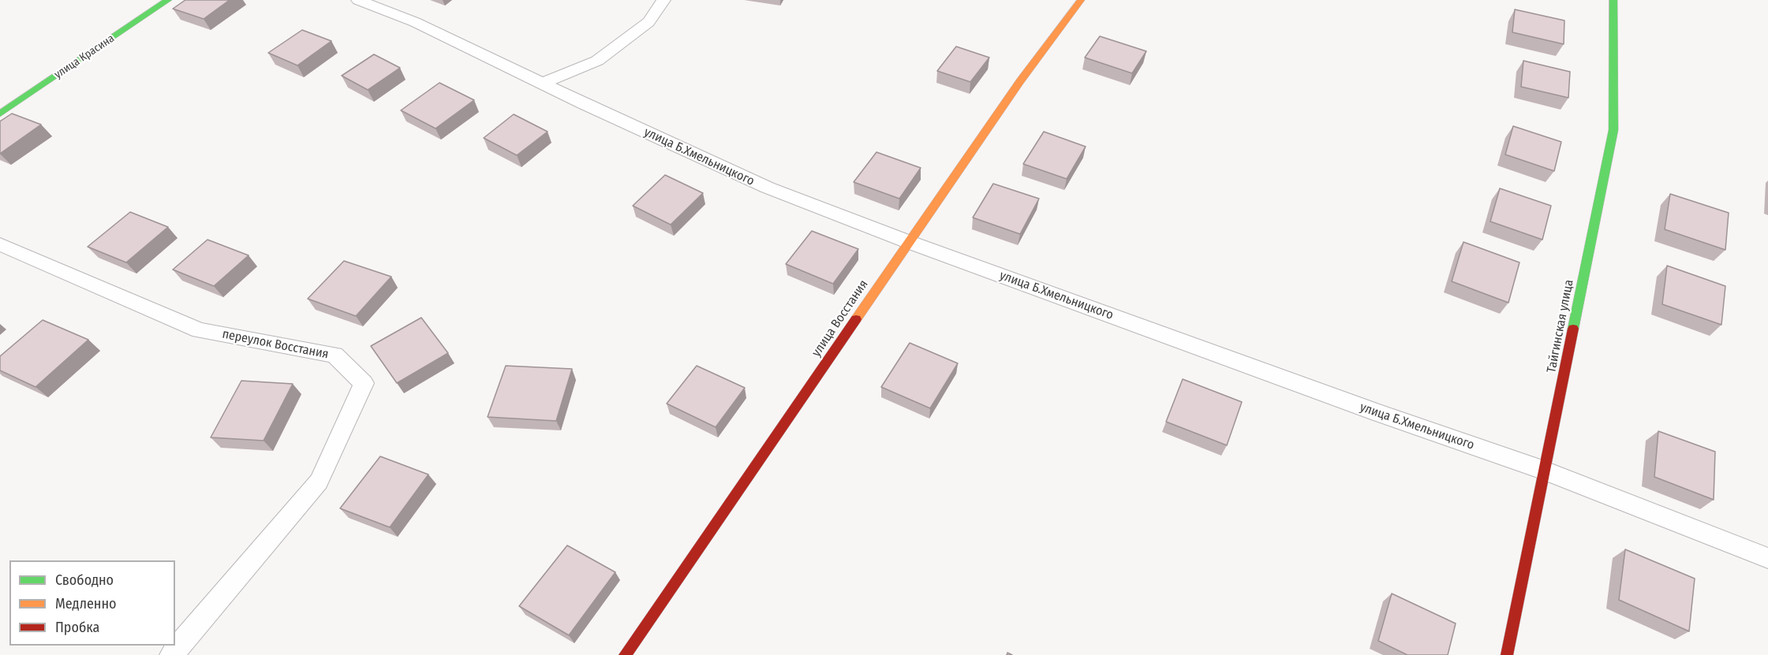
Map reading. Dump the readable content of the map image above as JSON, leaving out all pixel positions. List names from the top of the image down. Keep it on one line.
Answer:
{"streets":{"street":["улица Красина","улица Восстания","Тайгинская улица"],"lane":["улица Б.Хмельницкого","переулок Восстания"]},"crossings":[["улица Б.Хмельницкого","улица Восстания"],["улица Б.Хмельницкого","Тайгинская улица"]],"legend":["Свободно","Медленно","Пробка"]}
